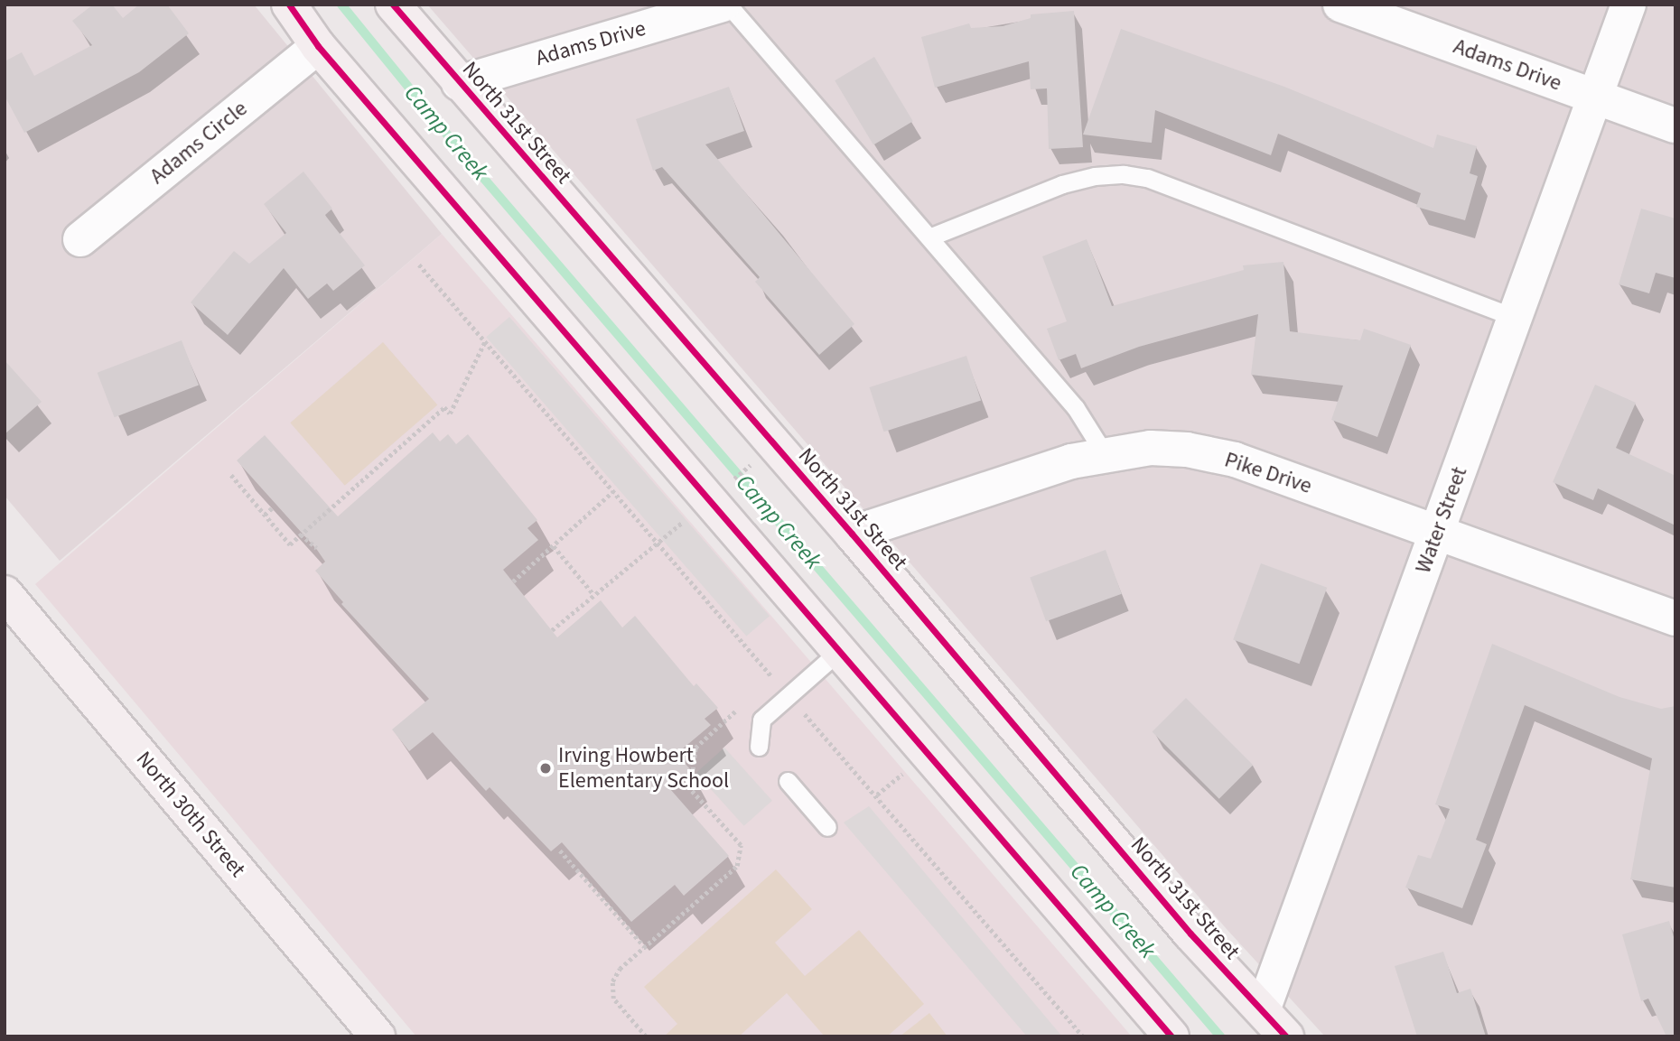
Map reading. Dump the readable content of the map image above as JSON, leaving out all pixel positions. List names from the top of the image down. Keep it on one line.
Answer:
{"streets":{"main road":["North 31st Street","North 30th Street"],"street":["Adams Drive","Adams Circle","Pike Drive","Water Street"]},"crossings":[["Adams Drive","North 31st Street"],["Adams Drive","Water Street"],["North 31st Street","Pike Drive"],["North 31st Street","Water Street"],["Pike Drive","Water Street"]],"water":["Camp Creek"],"places":["Irving Howbert Elementary School"]}
